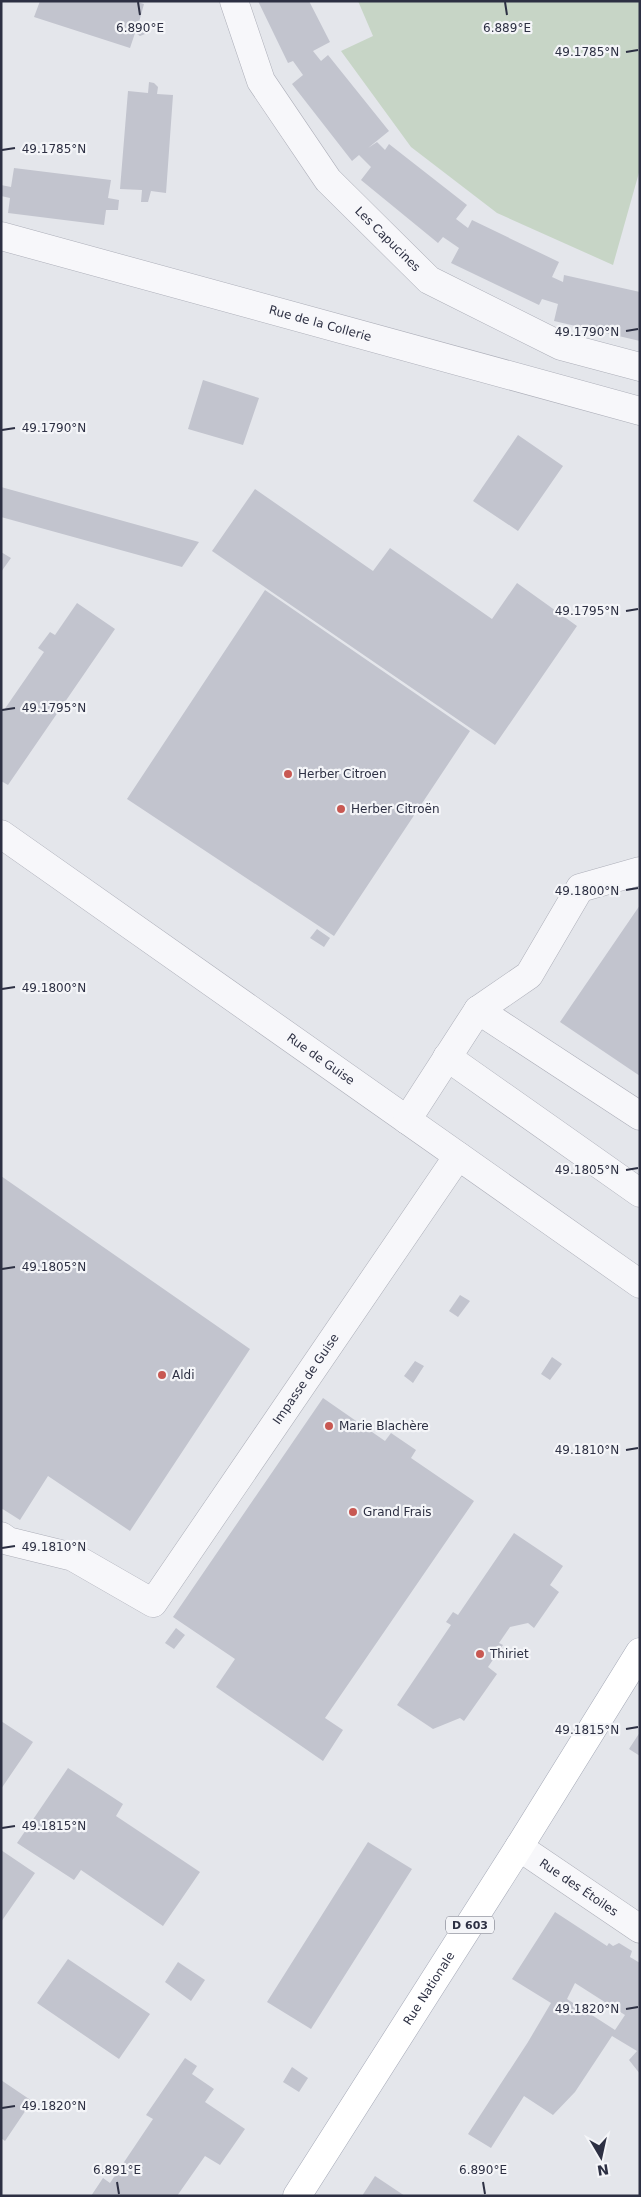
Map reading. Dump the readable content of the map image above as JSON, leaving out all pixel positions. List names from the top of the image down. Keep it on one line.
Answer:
{"streets":{"main road":["D 603","Rue Nationale"],"street":["Les Capucines","Rue de la Collerie","Rue de Guise","Impasse de Guise","Rue des Étoiles"]},"crossings":[["Rue de Guise","Impasse de Guise"],["Rue des Étoiles","Rue Nationale"]],"places":["Herber Citroen","Herber Citroën","Aldi","Marie Blachère","Grand Frais","Thiriet"],"north":"bottom","coordinates":["6.889°E","6.890°E","49.1785°N","49.1790°N","49.1795°N","49.1800°N","49.1805°N","49.1810°N","49.1815°N","49.1820°N","6.891°E"]}
